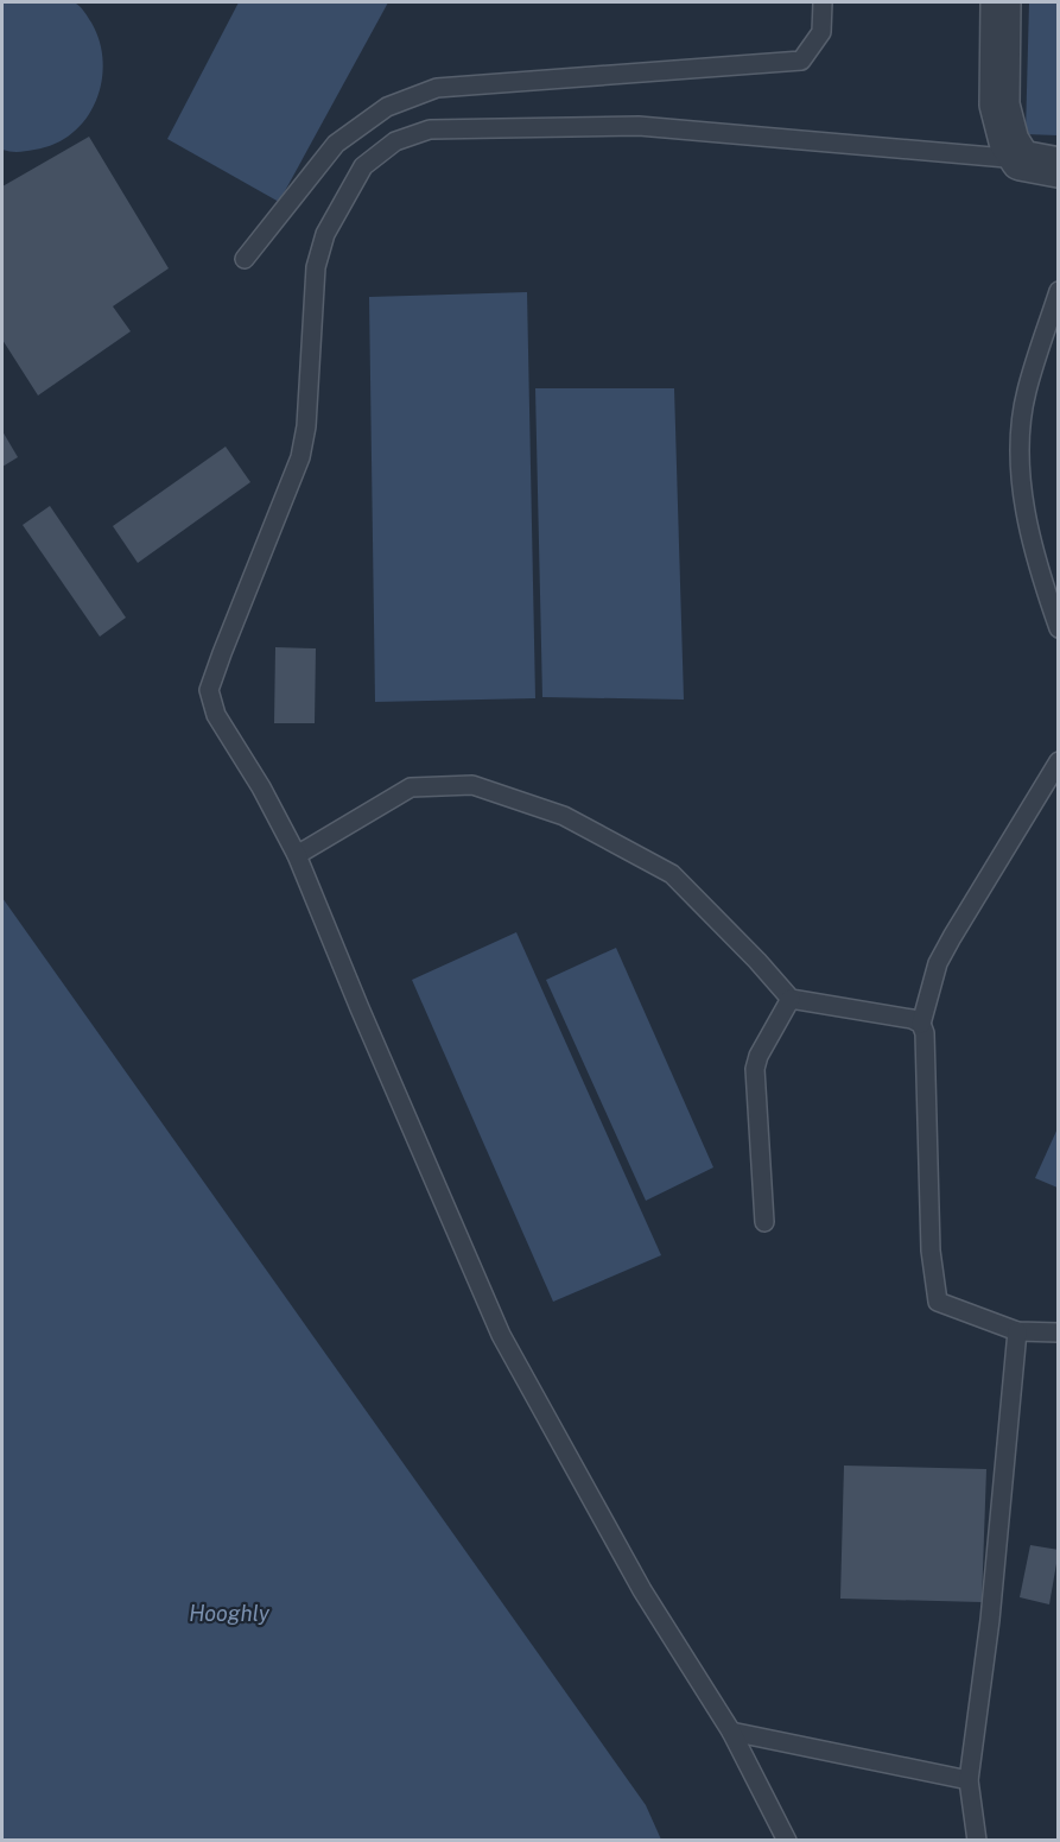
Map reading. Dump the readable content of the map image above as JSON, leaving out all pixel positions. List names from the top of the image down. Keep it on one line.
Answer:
{"water":["Hooghly"]}
